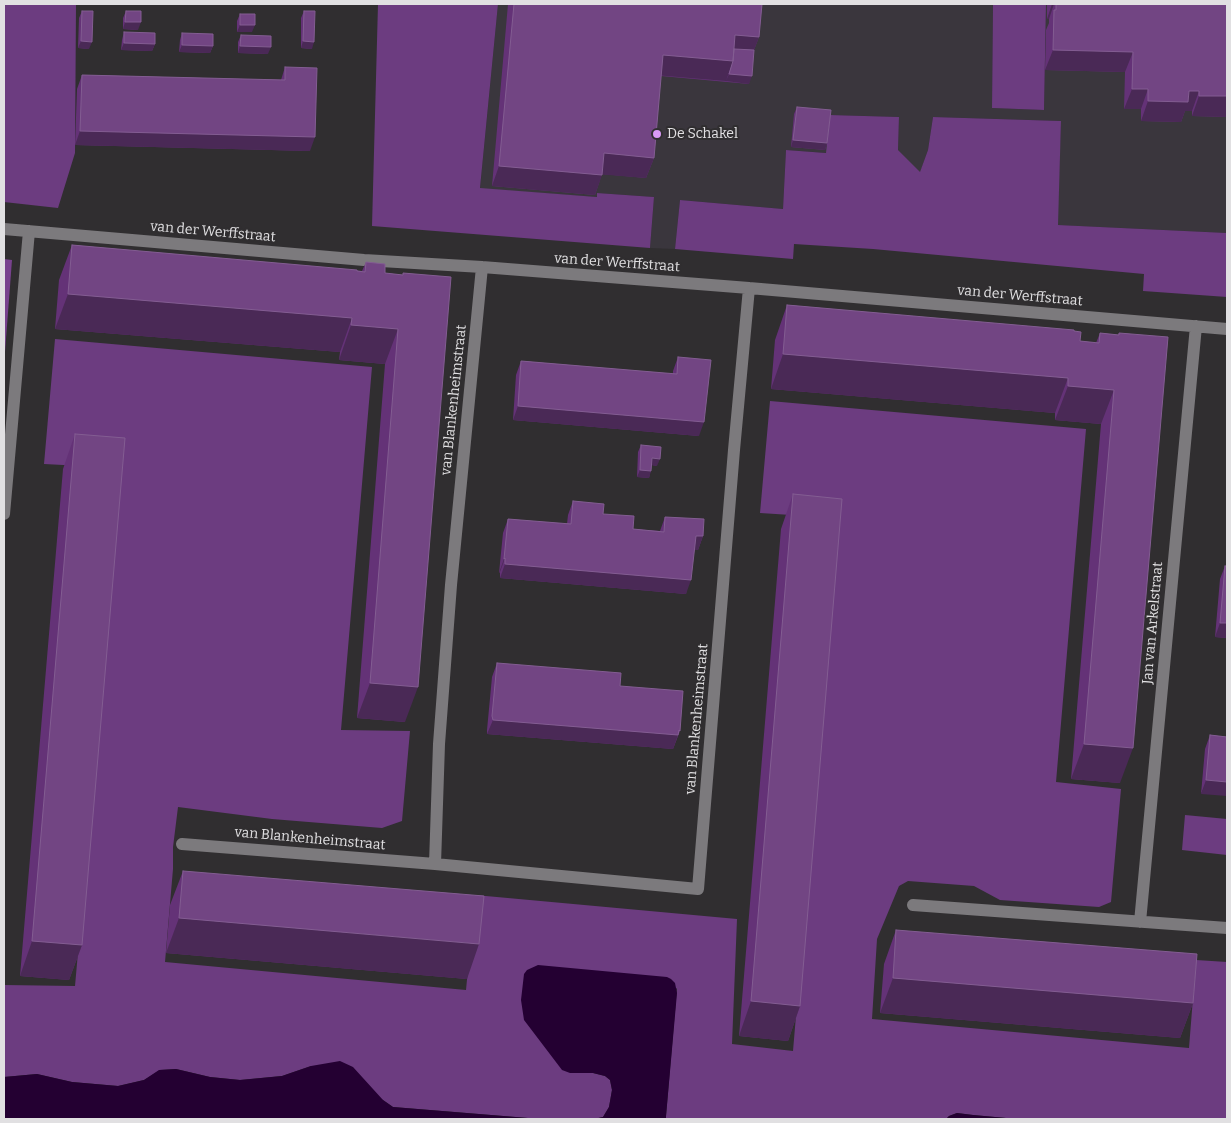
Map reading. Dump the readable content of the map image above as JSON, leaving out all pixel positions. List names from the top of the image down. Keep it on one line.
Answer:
{"streets":{"street":["van der Werffstraat","van Blankenheimstraat","Jan van Arkelstraat"]},"crossings":[["van der Werffstraat","van Blankenheimstraat"],["van der Werffstraat","Jan van Arkelstraat"]],"places":["De Schakel"]}
